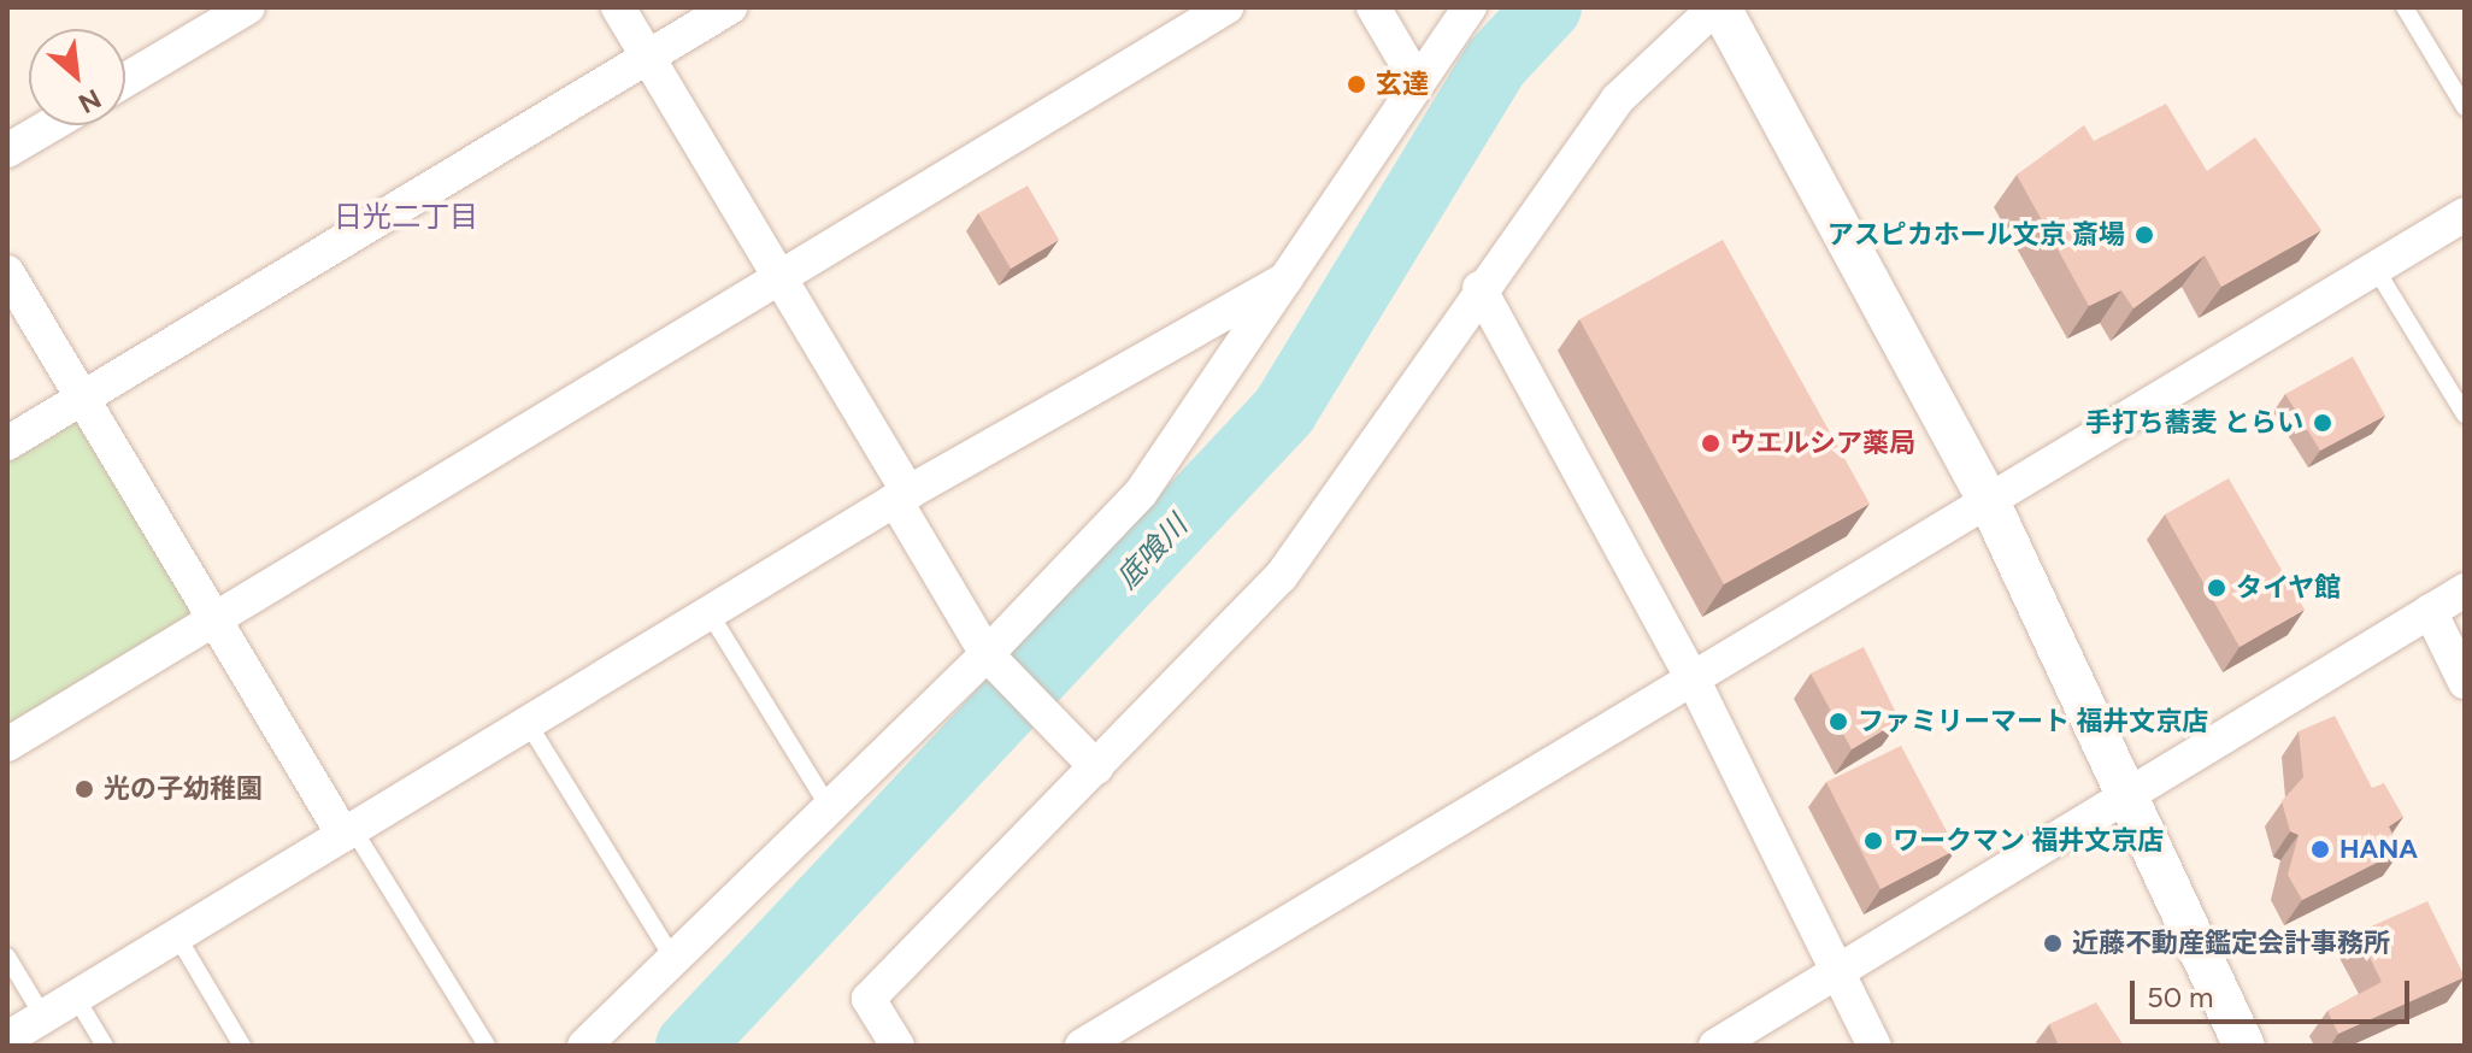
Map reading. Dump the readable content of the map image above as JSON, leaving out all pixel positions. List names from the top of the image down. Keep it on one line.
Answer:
{"districts":["日光二丁目"],"water":["底喰川"],"places":["玄達","アスピカホール文京 斎場","手打ち蕎麦 とらい","ウエルシア薬局","タイヤ館","ファミリーマート 福井文京店","光の子幼稚園","ワークマン 福井文京店","HANA","近藤不動産鑑定会計事務所"],"scale_bar":"50 m","north":"bottom right"}
